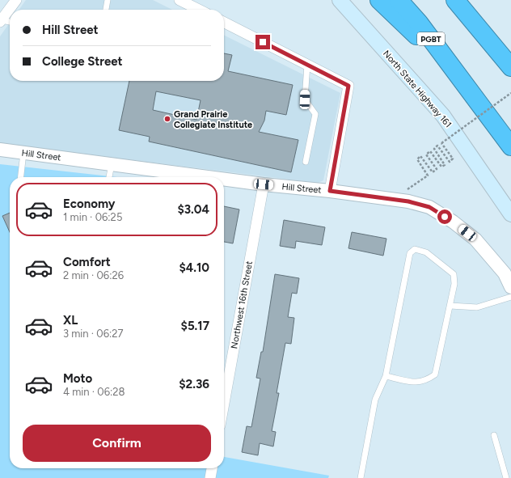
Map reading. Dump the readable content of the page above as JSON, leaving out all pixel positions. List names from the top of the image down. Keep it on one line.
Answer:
{"streets":{"highway":["PGBT"],"main road":["North State Highway 161"],"street":["Hill Street","Northwest 16th Street"]},"crossings":[["Hill Street","Northwest 16th Street"]],"places":["Grand Prairie Collegiate Institute"],"page":{"banner":["Hill Street","College Street"],"list":[{"name":"Economy","note":"1 min · 06:25","value":"$3.04"},{"name":"Comfort","note":"2 min · 06:26","value":"$4.10"},{"name":"XL","note":"3 min · 06:27","value":"$5.17"},{"name":"Moto","note":"4 min · 06:28","value":"$2.36"}],"buttons":"Confirm"}}
